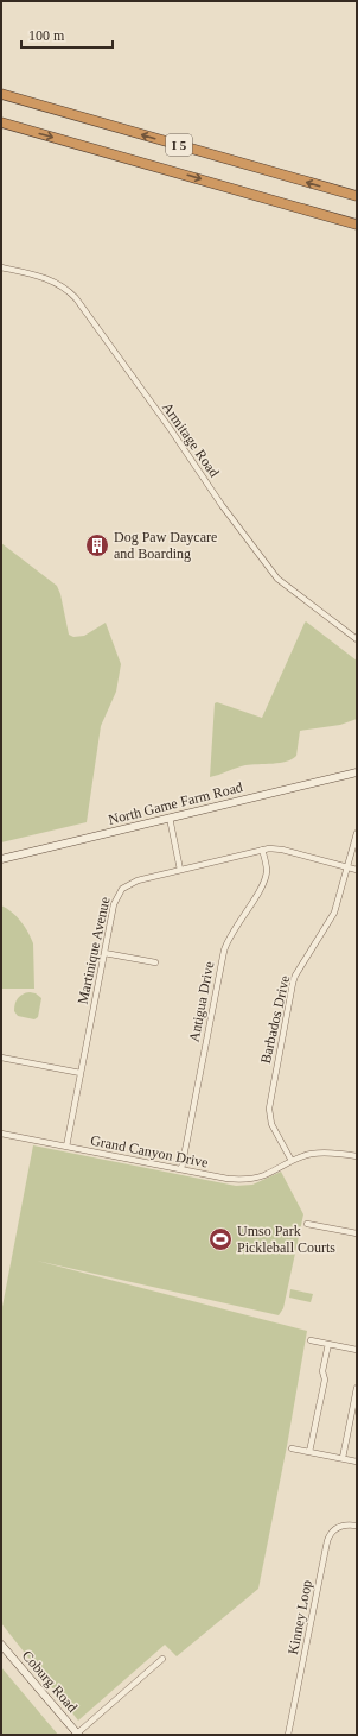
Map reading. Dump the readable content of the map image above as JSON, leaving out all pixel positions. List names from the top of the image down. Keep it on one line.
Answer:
{"streets":{"highway":["I 5"],"main road":["North Game Farm Road","Coburg Road"],"street":["Armitage Road","Martinique Avenue","Antigua Drive","Barbados Drive","Grand Canyon Drive","Kinney Loop"]},"crossings":[["Martinique Avenue","Antigua Drive"],["Martinique Avenue","Barbados Drive"],["Martinique Avenue","Grand Canyon Drive"],["Antigua Drive","Grand Canyon Drive"],["Barbados Drive","Grand Canyon Drive"]],"places":{"building":["Dog Paw Daycare and Boarding"],"sports":["Umso Park Pickleball Courts"]},"scale_bar":"100 m"}
